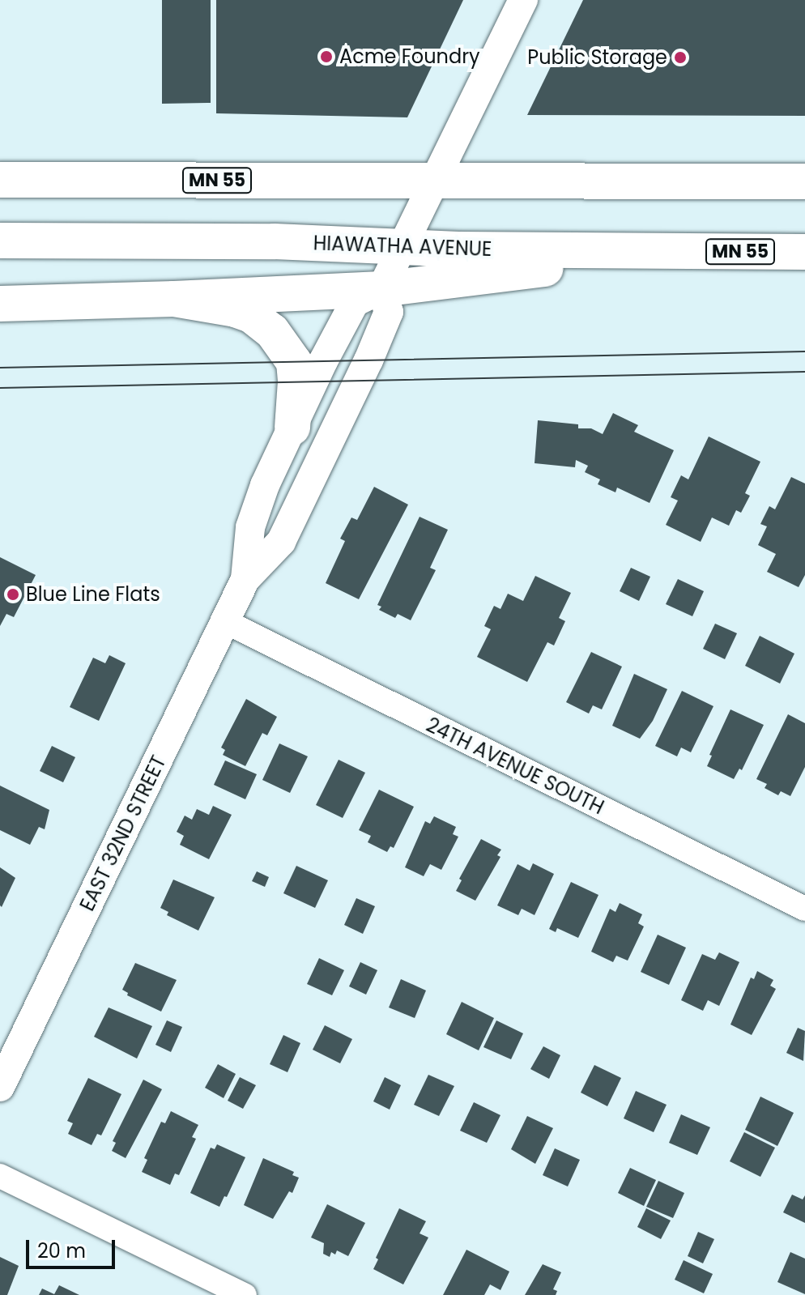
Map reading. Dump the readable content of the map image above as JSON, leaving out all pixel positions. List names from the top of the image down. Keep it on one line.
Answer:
{"streets":{"main road":["MN 55","HIAWATHA AVENUE"],"street":["24TH AVENUE SOUTH","EAST 32ND STREET"]},"crossings":[["24TH AVENUE SOUTH","EAST 32ND STREET"]],"places":["Acme Foundry","Public Storage","Blue Line Flats"],"scale_bar":"20 m"}
